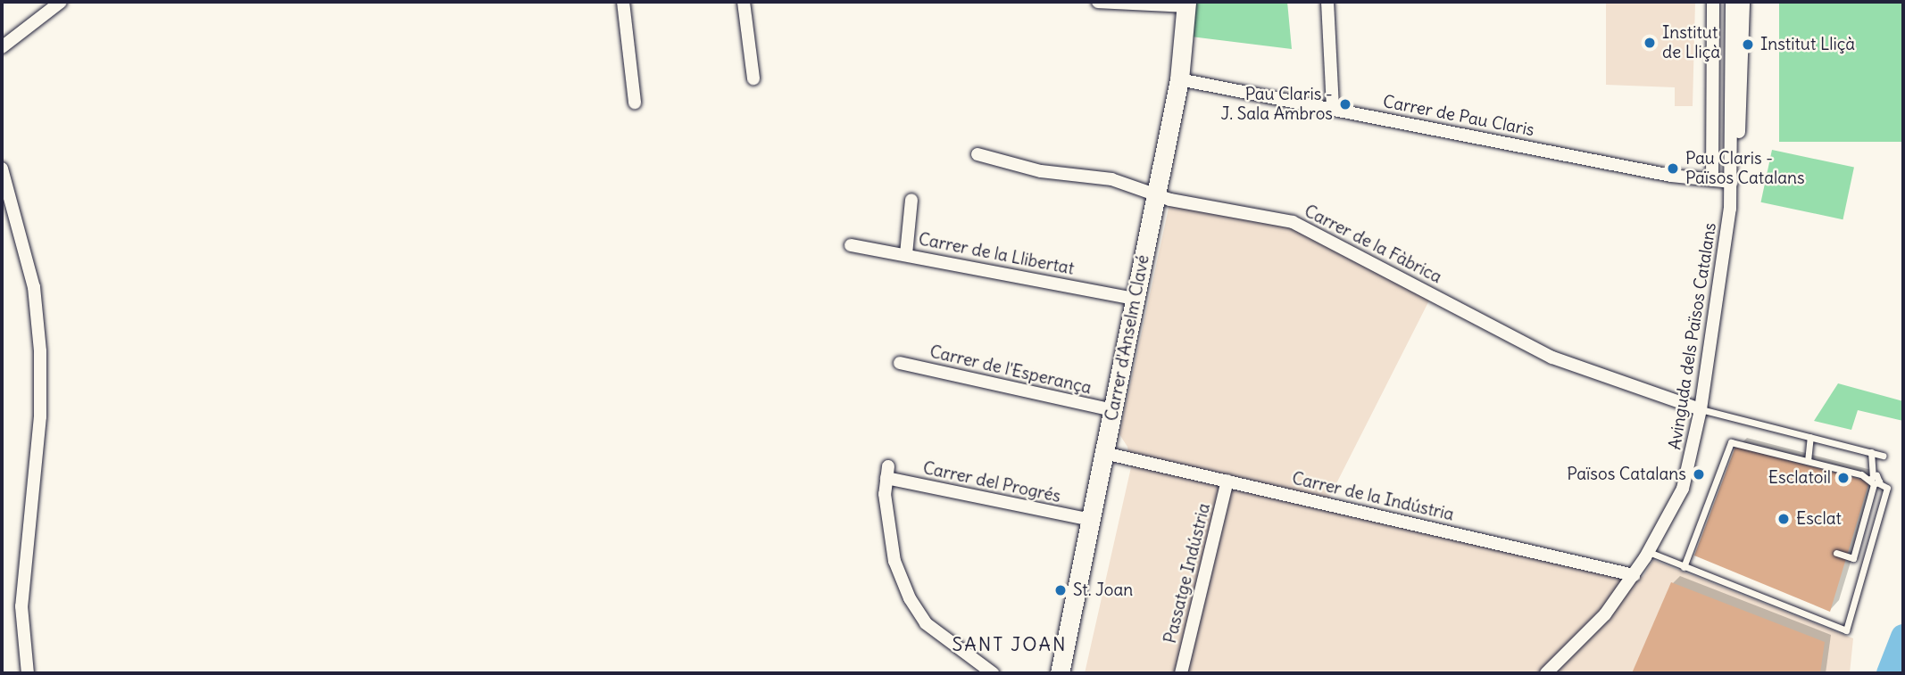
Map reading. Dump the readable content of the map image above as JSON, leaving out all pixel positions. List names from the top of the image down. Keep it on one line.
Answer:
{"streets":{"street":["Carrer de Pau Claris","Carrer de la Fàbrica","Carrer de la Llibertat","Avinguda dels Països Catalans","Carrer d'Anselm Clavé","Carrer de l'Esperança","Carrer del Progrés","Carrer de la Indústria","Passatge Indústria"]},"crossings":[["Carrer de Pau Claris","Avinguda dels Països Catalans"],["Carrer de Pau Claris","Carrer d'Anselm Clavé"],["Carrer de la Fàbrica","Avinguda dels Països Catalans"],["Carrer de la Fàbrica","Carrer d'Anselm Clavé"],["Carrer de la Llibertat","Carrer d'Anselm Clavé"],["Avinguda dels Països Catalans","Carrer de la Indústria"],["Carrer d'Anselm Clavé","Carrer de l'Esperança"],["Carrer d'Anselm Clavé","Carrer del Progrés"],["Carrer d'Anselm Clavé","Carrer de la Indústria"],["Carrer de la Indústria","Passatge Indústria"]],"districts":["SANT JOAN"],"places":["Institut de Lliçà","Institut Lliçà","Pau Claris - J. Sala Ambros","Pau Claris - Països Catalans","Països Catalans","Esclatoil","Esclat","St. Joan"]}
